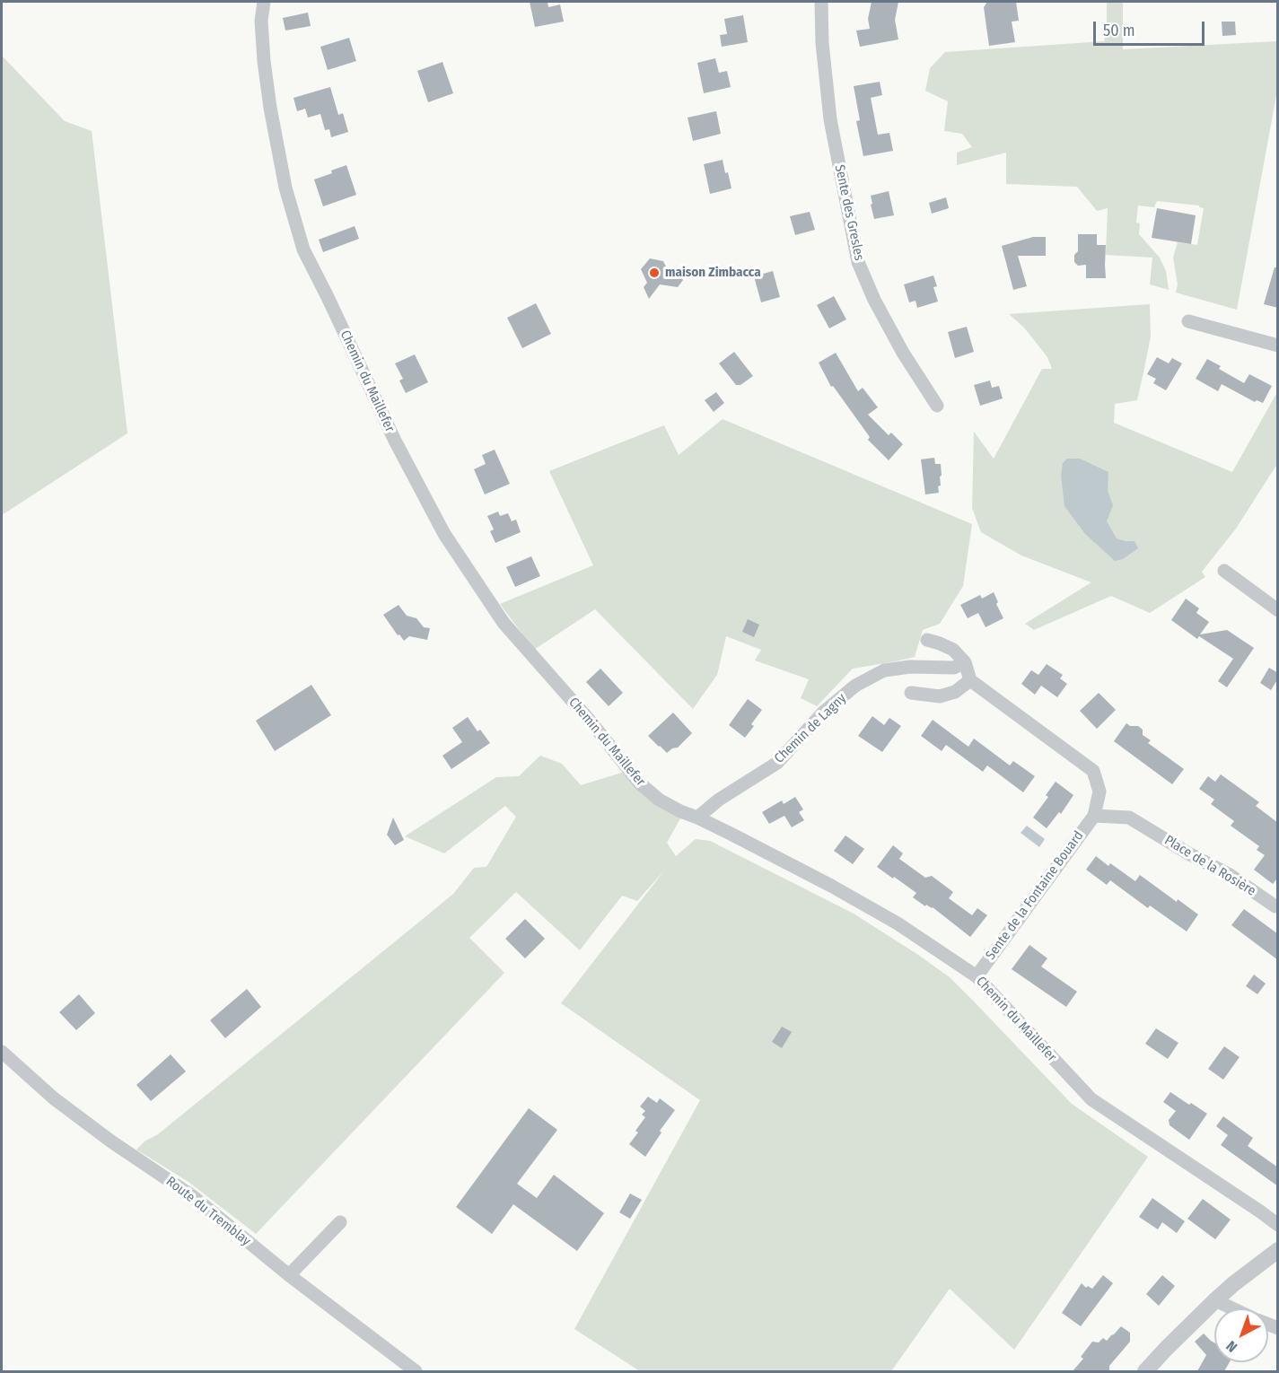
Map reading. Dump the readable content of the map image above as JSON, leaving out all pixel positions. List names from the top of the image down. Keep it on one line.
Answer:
{"streets":{"street":["Sente des Gresles","Chemin du Maillefer","Chemin de Lagny","Place de la Rosière","Sente de la Fontaine Bouard","Route du Tremblay"]},"crossings":[["Chemin du Maillefer","Chemin de Lagny"],["Chemin du Maillefer","Sente de la Fontaine Bouard"],["Place de la Rosière","Sente de la Fontaine Bouard"]],"places":["maison Zimbacca"],"scale_bar":"50 m","north":"bottom left"}
